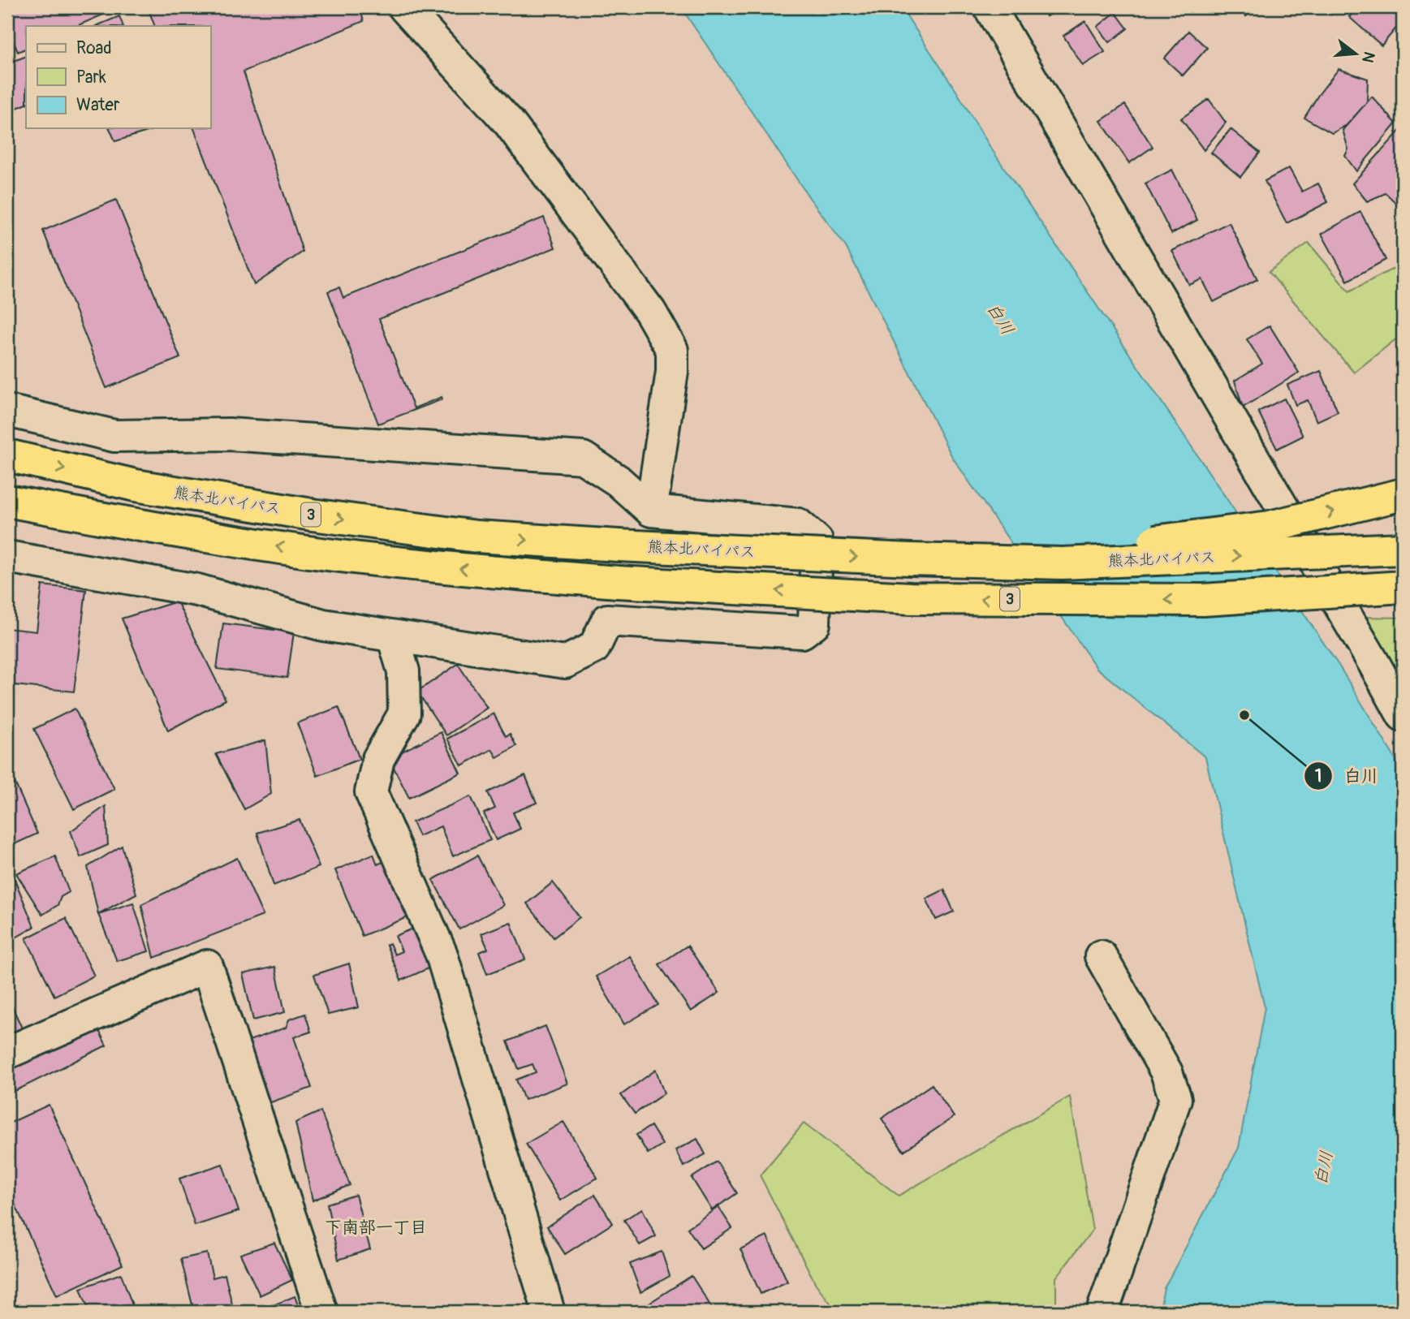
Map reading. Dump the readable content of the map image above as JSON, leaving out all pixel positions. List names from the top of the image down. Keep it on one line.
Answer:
{"streets":{"highway":["熊本北バイパス","3"]},"crossings":[["熊本北バイパス","3"]],"districts":["下南部一丁目"],"water":["白川"],"places":["白川"],"legend":["Road","Park","Water"],"north":"right"}
